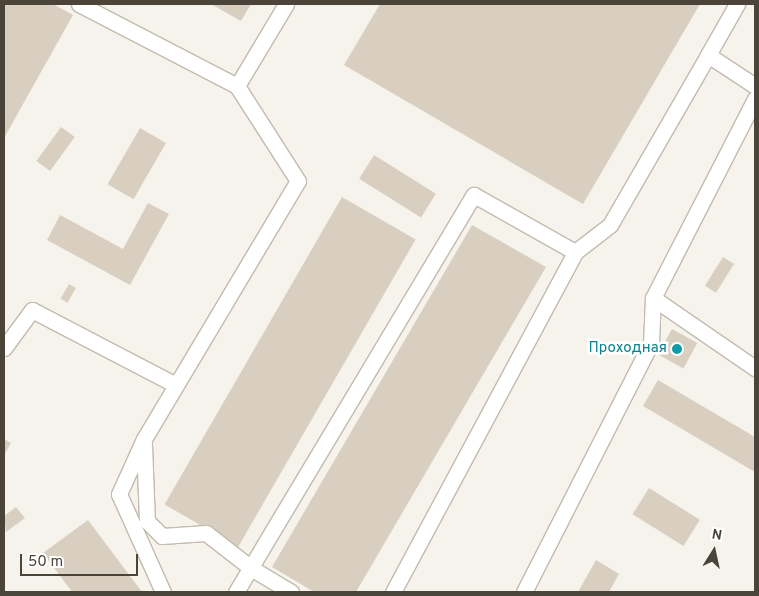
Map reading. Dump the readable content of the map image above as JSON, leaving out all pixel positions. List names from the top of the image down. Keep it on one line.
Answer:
{"places":["Проходная"],"scale_bar":"50 m","north":"top"}
